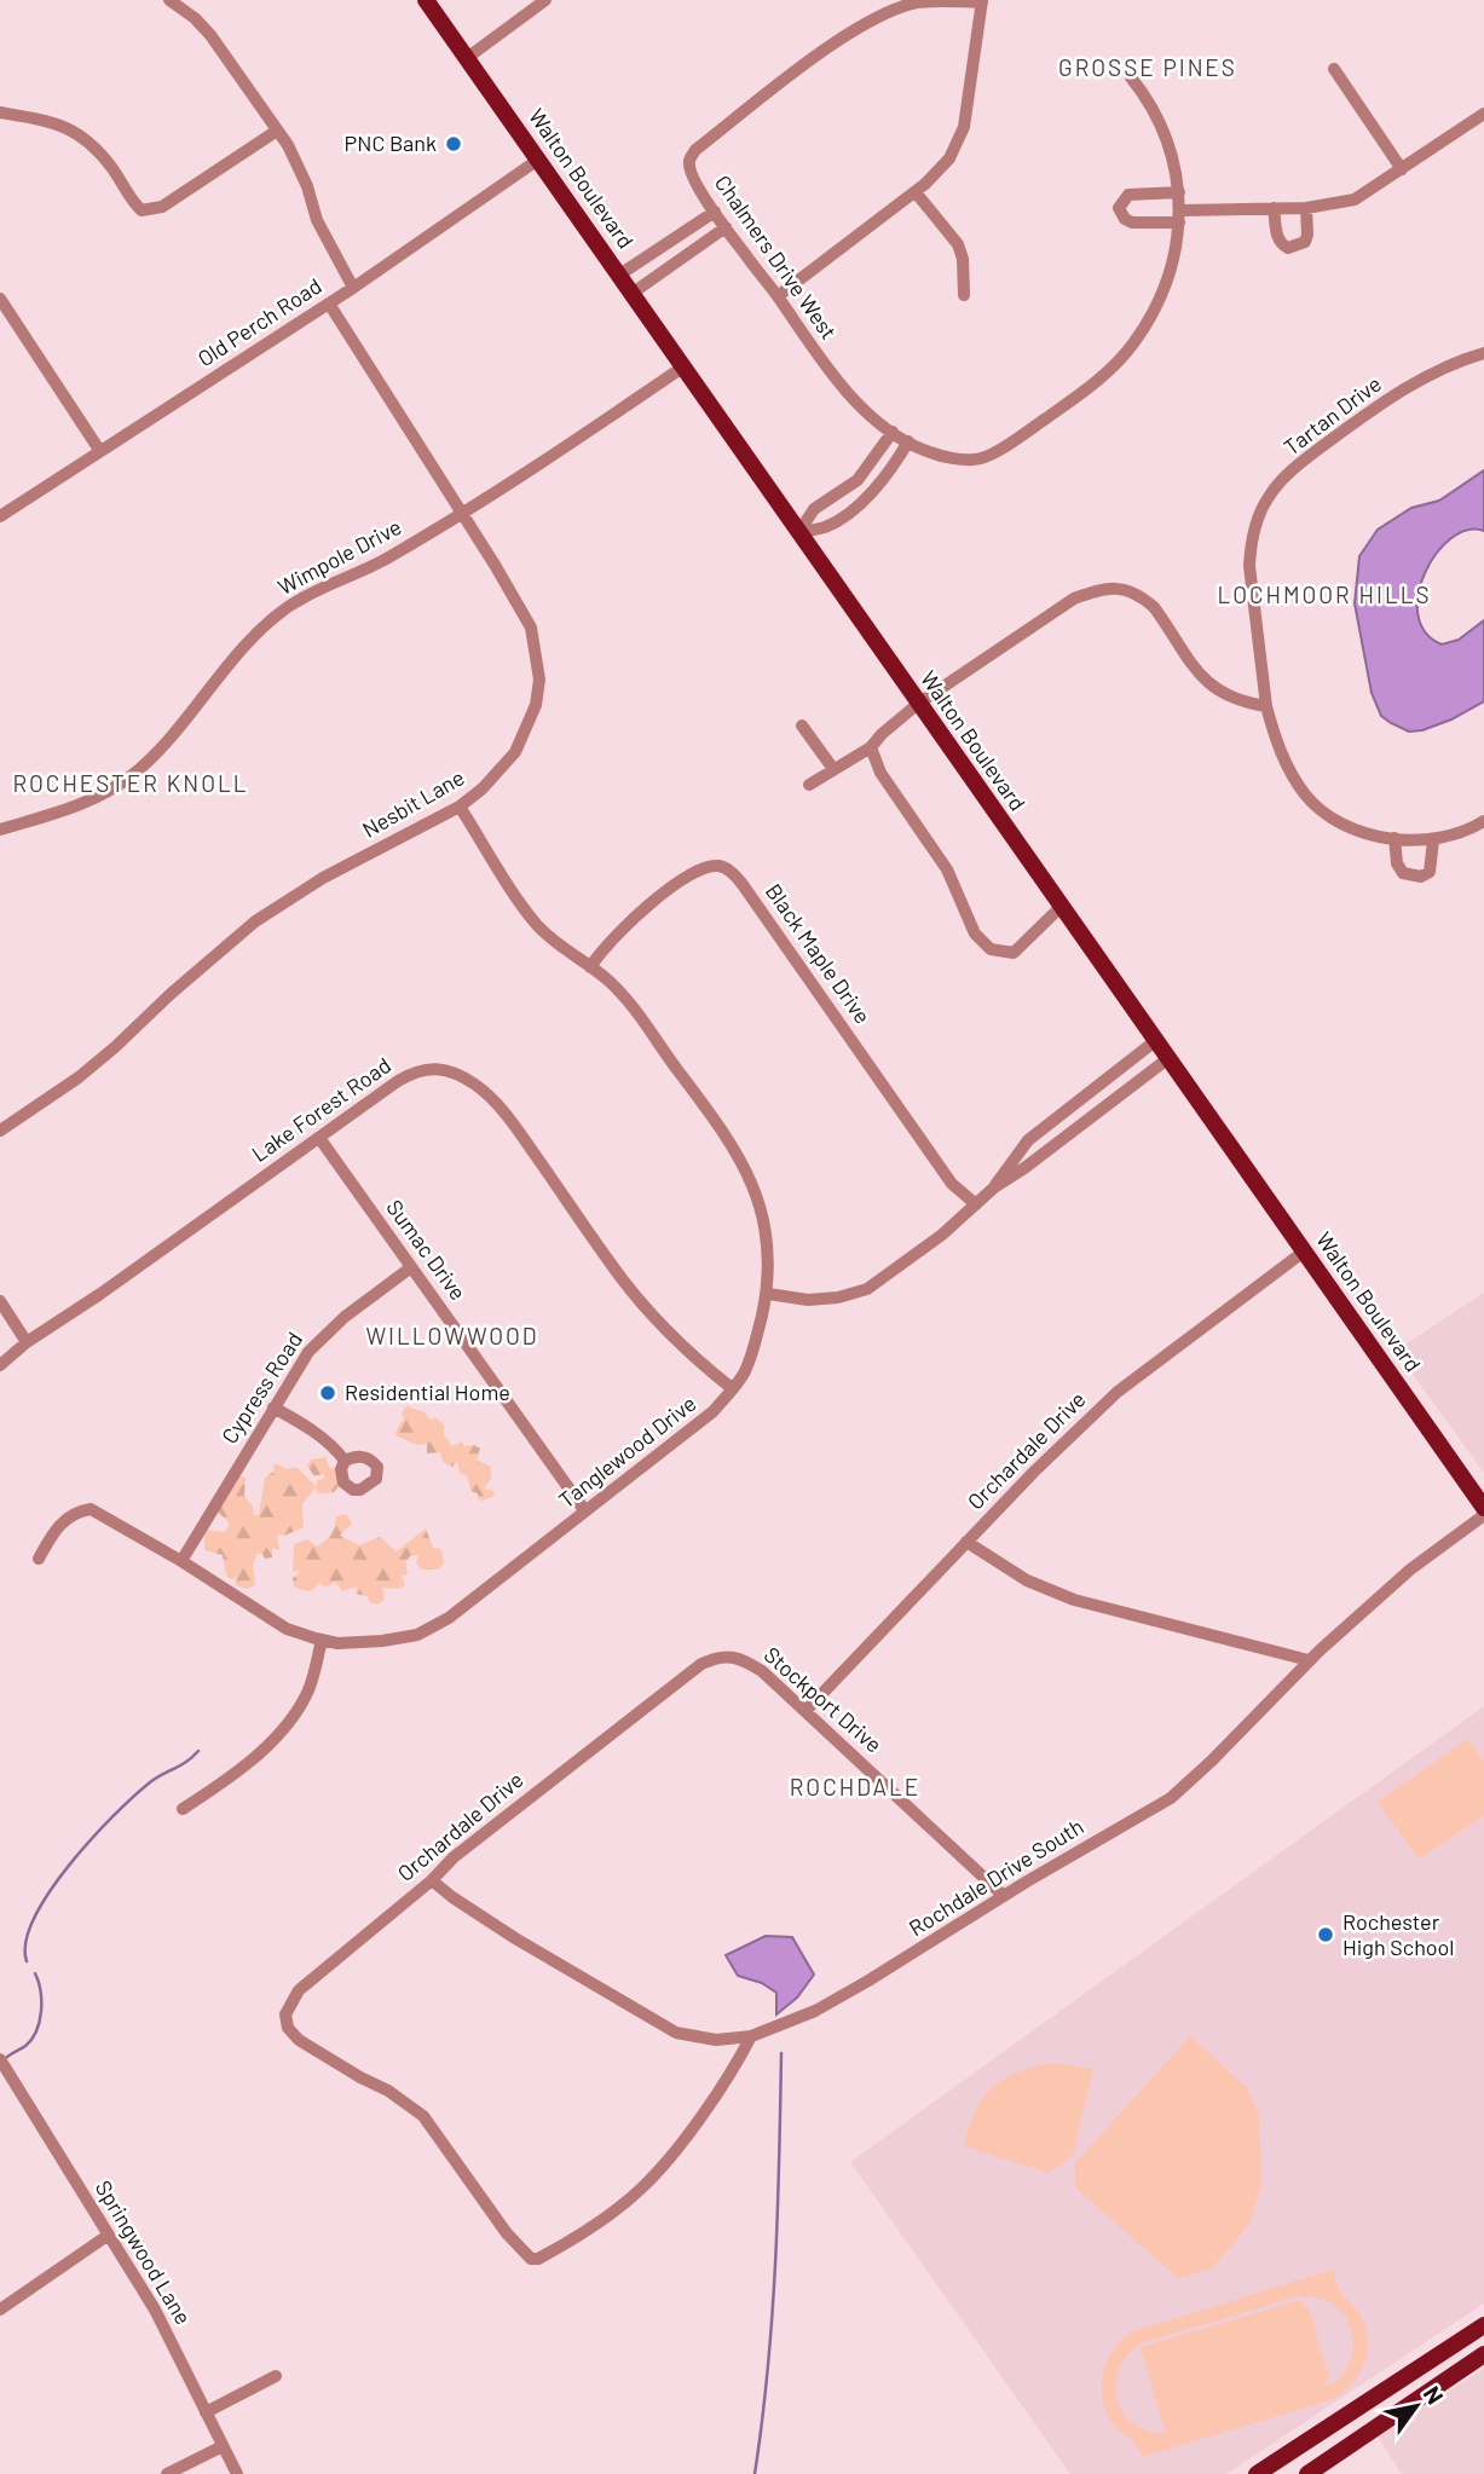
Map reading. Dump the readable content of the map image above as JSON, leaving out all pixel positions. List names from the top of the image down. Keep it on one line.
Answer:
{"streets":{"main road":["Walton Boulevard"],"street":["Chalmers Drive West","Old Perch Road","Tartan Drive","Wimpole Drive","Nesbit Lane","Black Maple Drive","Lake Forest Road","Sumac Drive","Cypress Road","Orchardale Drive","Tanglewood Drive","Stockport Drive","Rochdale Drive South","Springwood Lane"]},"crossings":[["Walton Boulevard","Old Perch Road"],["Walton Boulevard","Wimpole Drive"],["Walton Boulevard","Orchardale Drive"],["Old Perch Road","Nesbit Lane"],["Wimpole Drive","Nesbit Lane"],["Nesbit Lane","Tanglewood Drive"],["Black Maple Drive","Tanglewood Drive"],["Lake Forest Road","Sumac Drive"],["Lake Forest Road","Tanglewood Drive"],["Sumac Drive","Cypress Road"],["Sumac Drive","Tanglewood Drive"],["Cypress Road","Tanglewood Drive"],["Orchardale Drive","Stockport Drive"],["Orchardale Drive","Rochdale Drive South"],["Stockport Drive","Rochdale Drive South"]],"districts":["GROSSE PINES","LOCHMOOR HILLS","ROCHESTER KNOLL","WILLOWWOOD","ROCHDALE"],"places":["PNC Bank","Residential Home","Rochester High School"],"north":"top right"}
